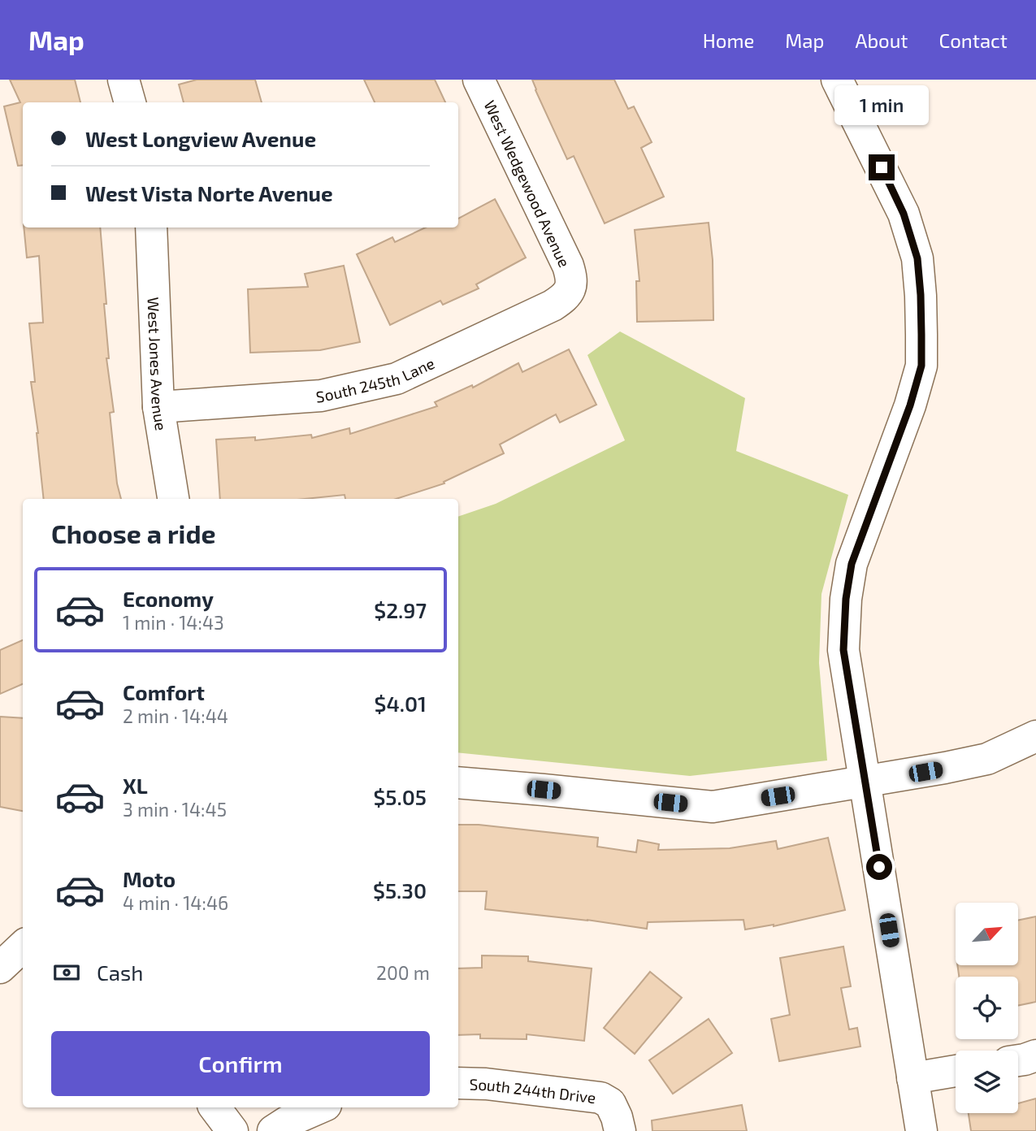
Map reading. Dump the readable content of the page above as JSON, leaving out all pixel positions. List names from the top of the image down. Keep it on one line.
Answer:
{"streets":{"street":["West Wedgewood Avenue","West Jones Avenue","South 245th Lane","South 244th Drive"]},"crossings":[["West Wedgewood Avenue","South 245th Lane"],["West Jones Avenue","South 245th Lane"]],"north":"top right","page":{"header":"Map","nav":["Home","Map","About","Contact"],"bubble":"1 min","banner":["West Longview Avenue","West Vista Norte Avenue"],"heading":"Choose a ride","list":[{"name":"Economy","note":"1 min · 14:43","value":"$2.97"},{"name":"Comfort","note":"2 min · 14:44","value":"$4.01"},{"name":"XL","note":"3 min · 14:45","value":"$5.05"},{"name":"Moto","note":"4 min · 14:46","value":"$5.30"}],"pay":["Cash","200 m"],"buttons":"Confirm"}}
